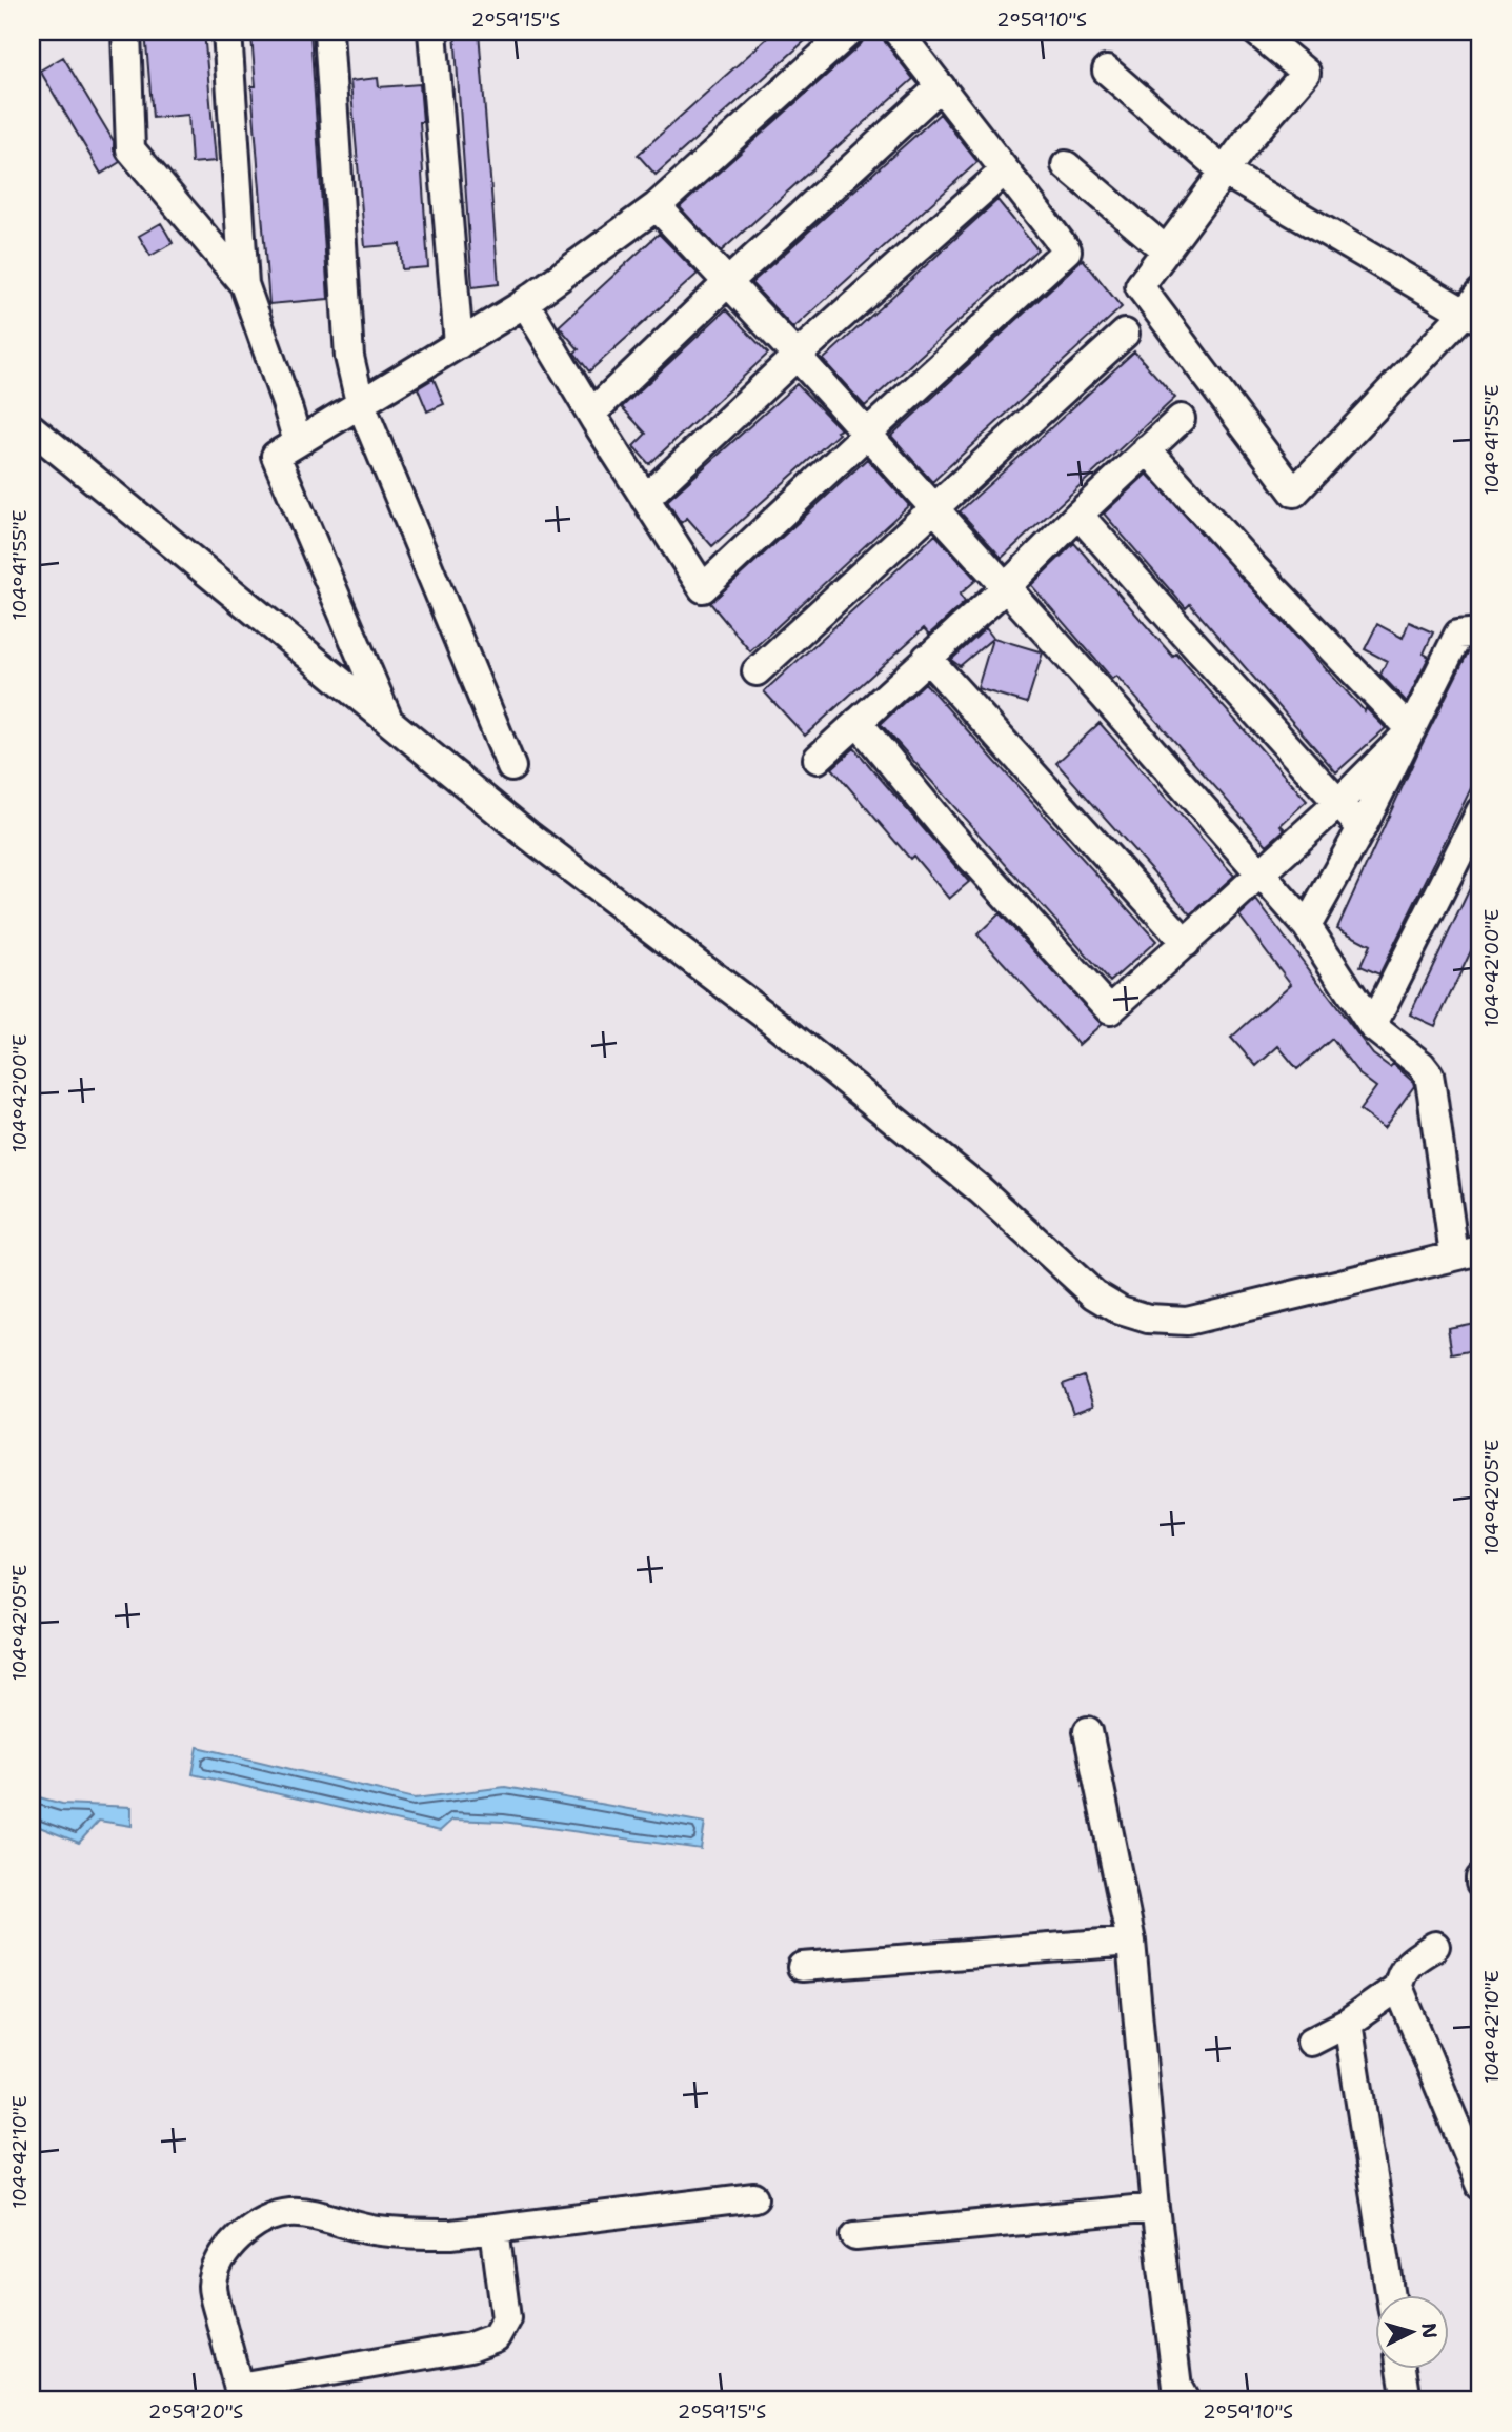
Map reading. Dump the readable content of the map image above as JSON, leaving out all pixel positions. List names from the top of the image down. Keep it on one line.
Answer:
{"north":"right","coordinates":["2°59'15\"S","2°59'10\"S","104°41'55\"E","104°42'00\"E","104°42'05\"E","104°42'10\"E","2°59'20\"S"]}
